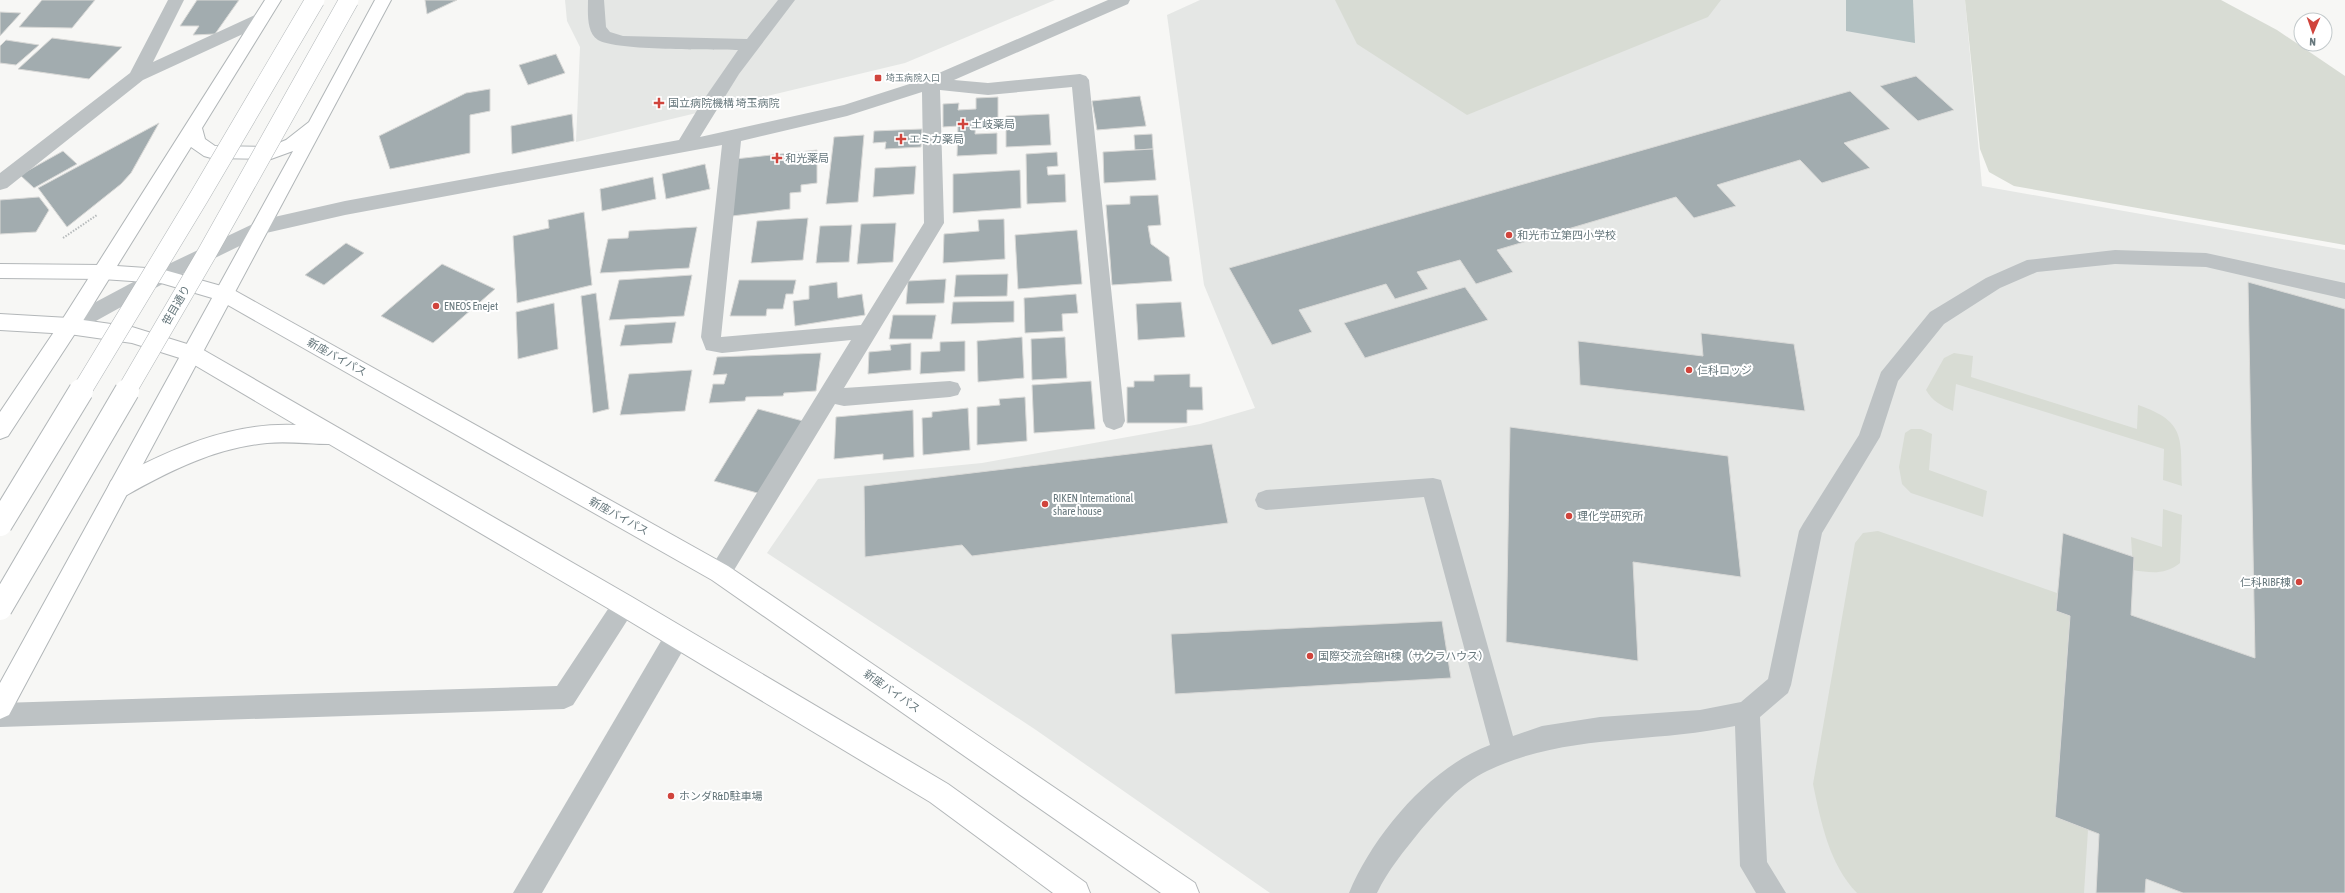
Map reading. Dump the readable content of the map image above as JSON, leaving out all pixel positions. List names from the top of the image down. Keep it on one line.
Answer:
{"streets":{"main road":["笹目通り","新座バイパス"]},"places":{"transit":["埼玉病院入口"],"health":["国立病院機構 埼玉病院","土岐薬局","エミカ薬局","和光薬局"],"other":["和光市立第四小学校","ENEOS Enejet","仁科ロッジ","RIKEN International share house","理化学研究所","仁科RIBF棟","国際交流会館H棟（サクラハウス）","ホンダR&D駐車場"]},"north":"bottom"}
